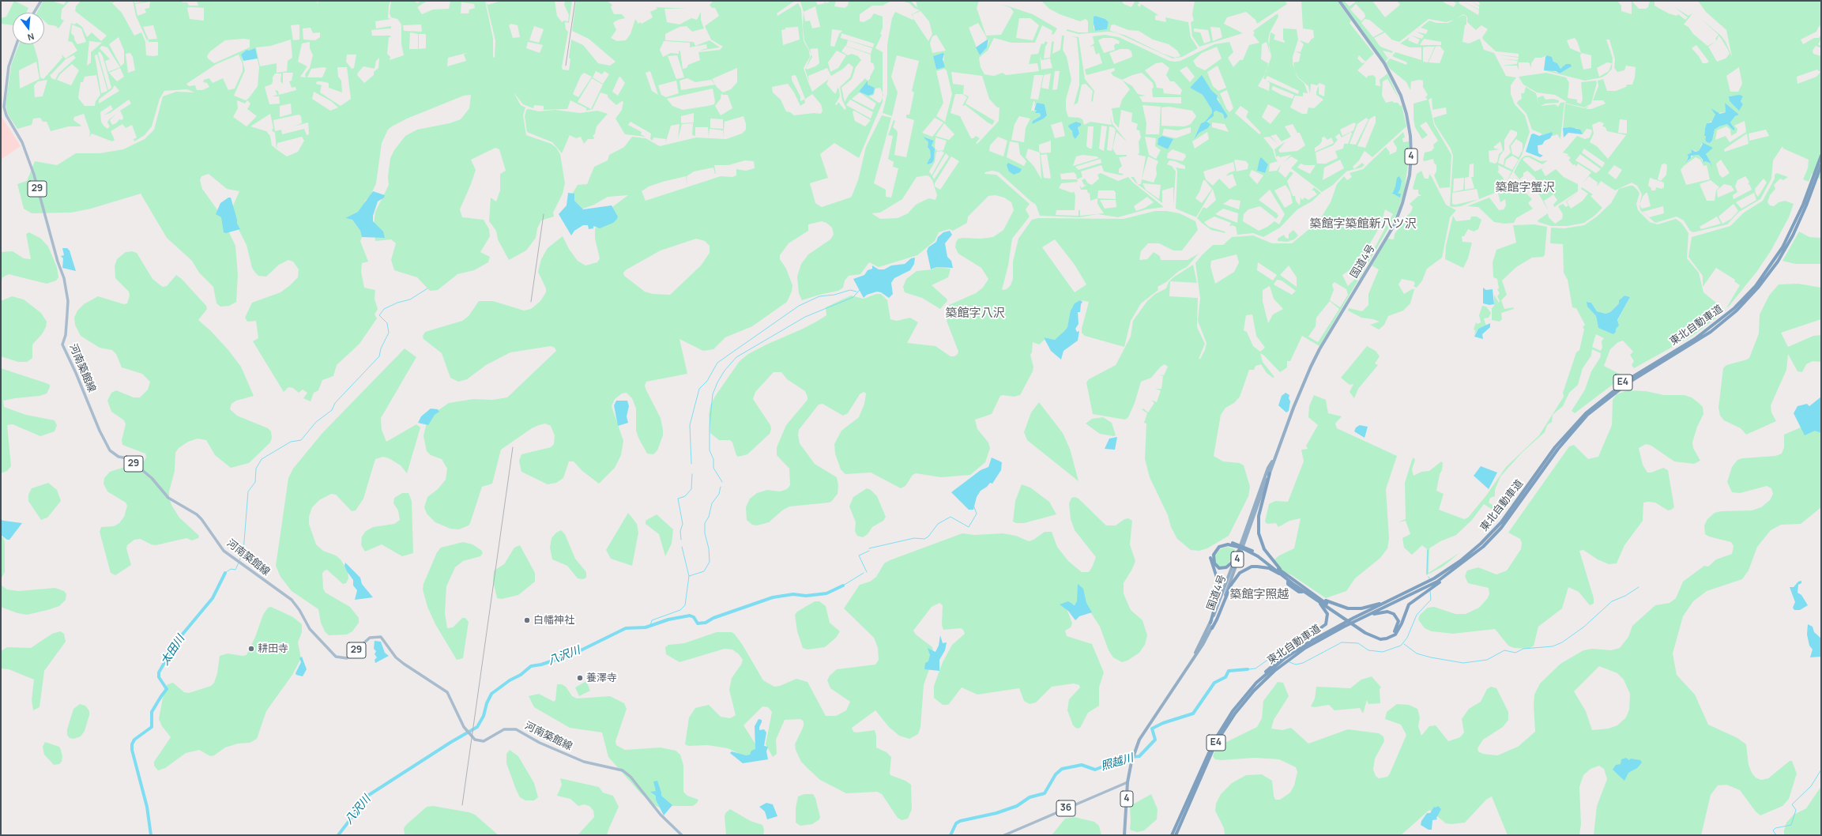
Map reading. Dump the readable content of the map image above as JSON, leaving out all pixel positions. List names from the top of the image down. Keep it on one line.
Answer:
{"streets":{"highway":["4","国道4号","東北自動車道","E4"],"main road":["29","河南築館線","36"]},"crossings":[["国道4号","36"],["東北自動車道","E4"]],"districts":["築館字蟹沢","築館字築館新八ツ沢","築館字八沢","築館字照越"],"water":["太田川","八沢川","照越川"],"places":["白幡神社","耕田寺","養澤寺"],"north":"bottom"}
